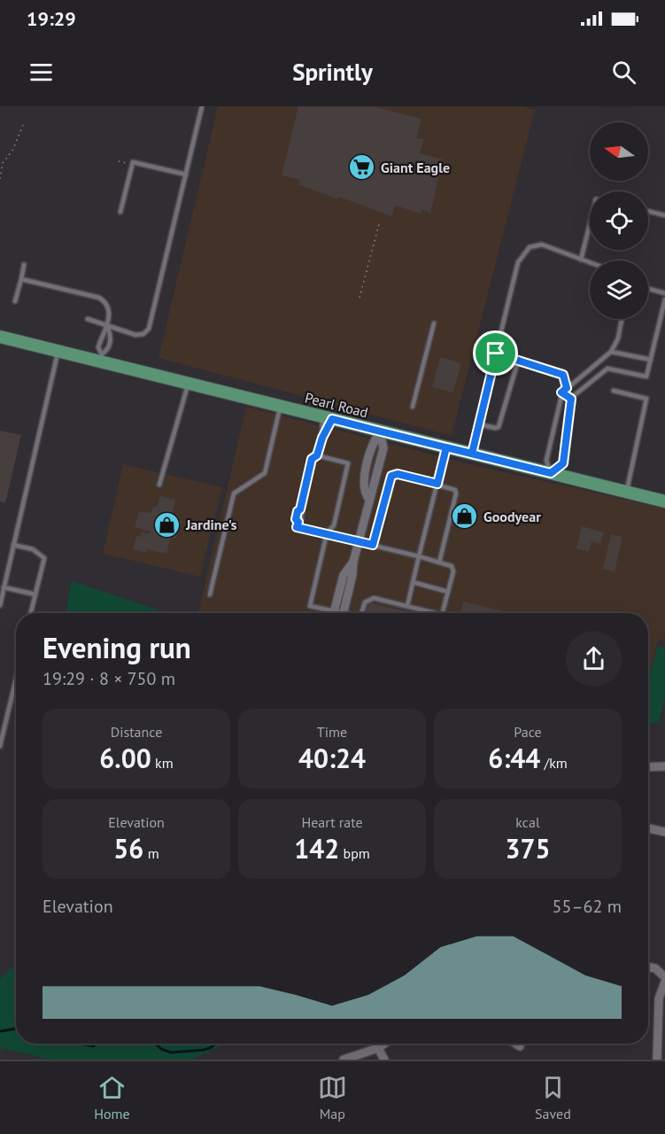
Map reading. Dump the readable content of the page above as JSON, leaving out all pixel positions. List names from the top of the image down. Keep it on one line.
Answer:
{"streets":{"main road":["Pearl Road"]},"places":{"supermarket":["Giant Eagle"],"shop":["Goodyear","Jardine's"]},"north":"left","page":{"status":"19:29","header":"Sprintly","heading":["Evening run","19:29 · 8 × 750 m"],"stats":[["Distance","6.00 km"],["Time","40:24"],["Pace","6:44 /km"],["Elevation","56 m"],["Heart rate","142 bpm"],["kcal","375"]],"chart":["Elevation","55–62 m"],"tabs":["Home","Map","Saved"]}}
